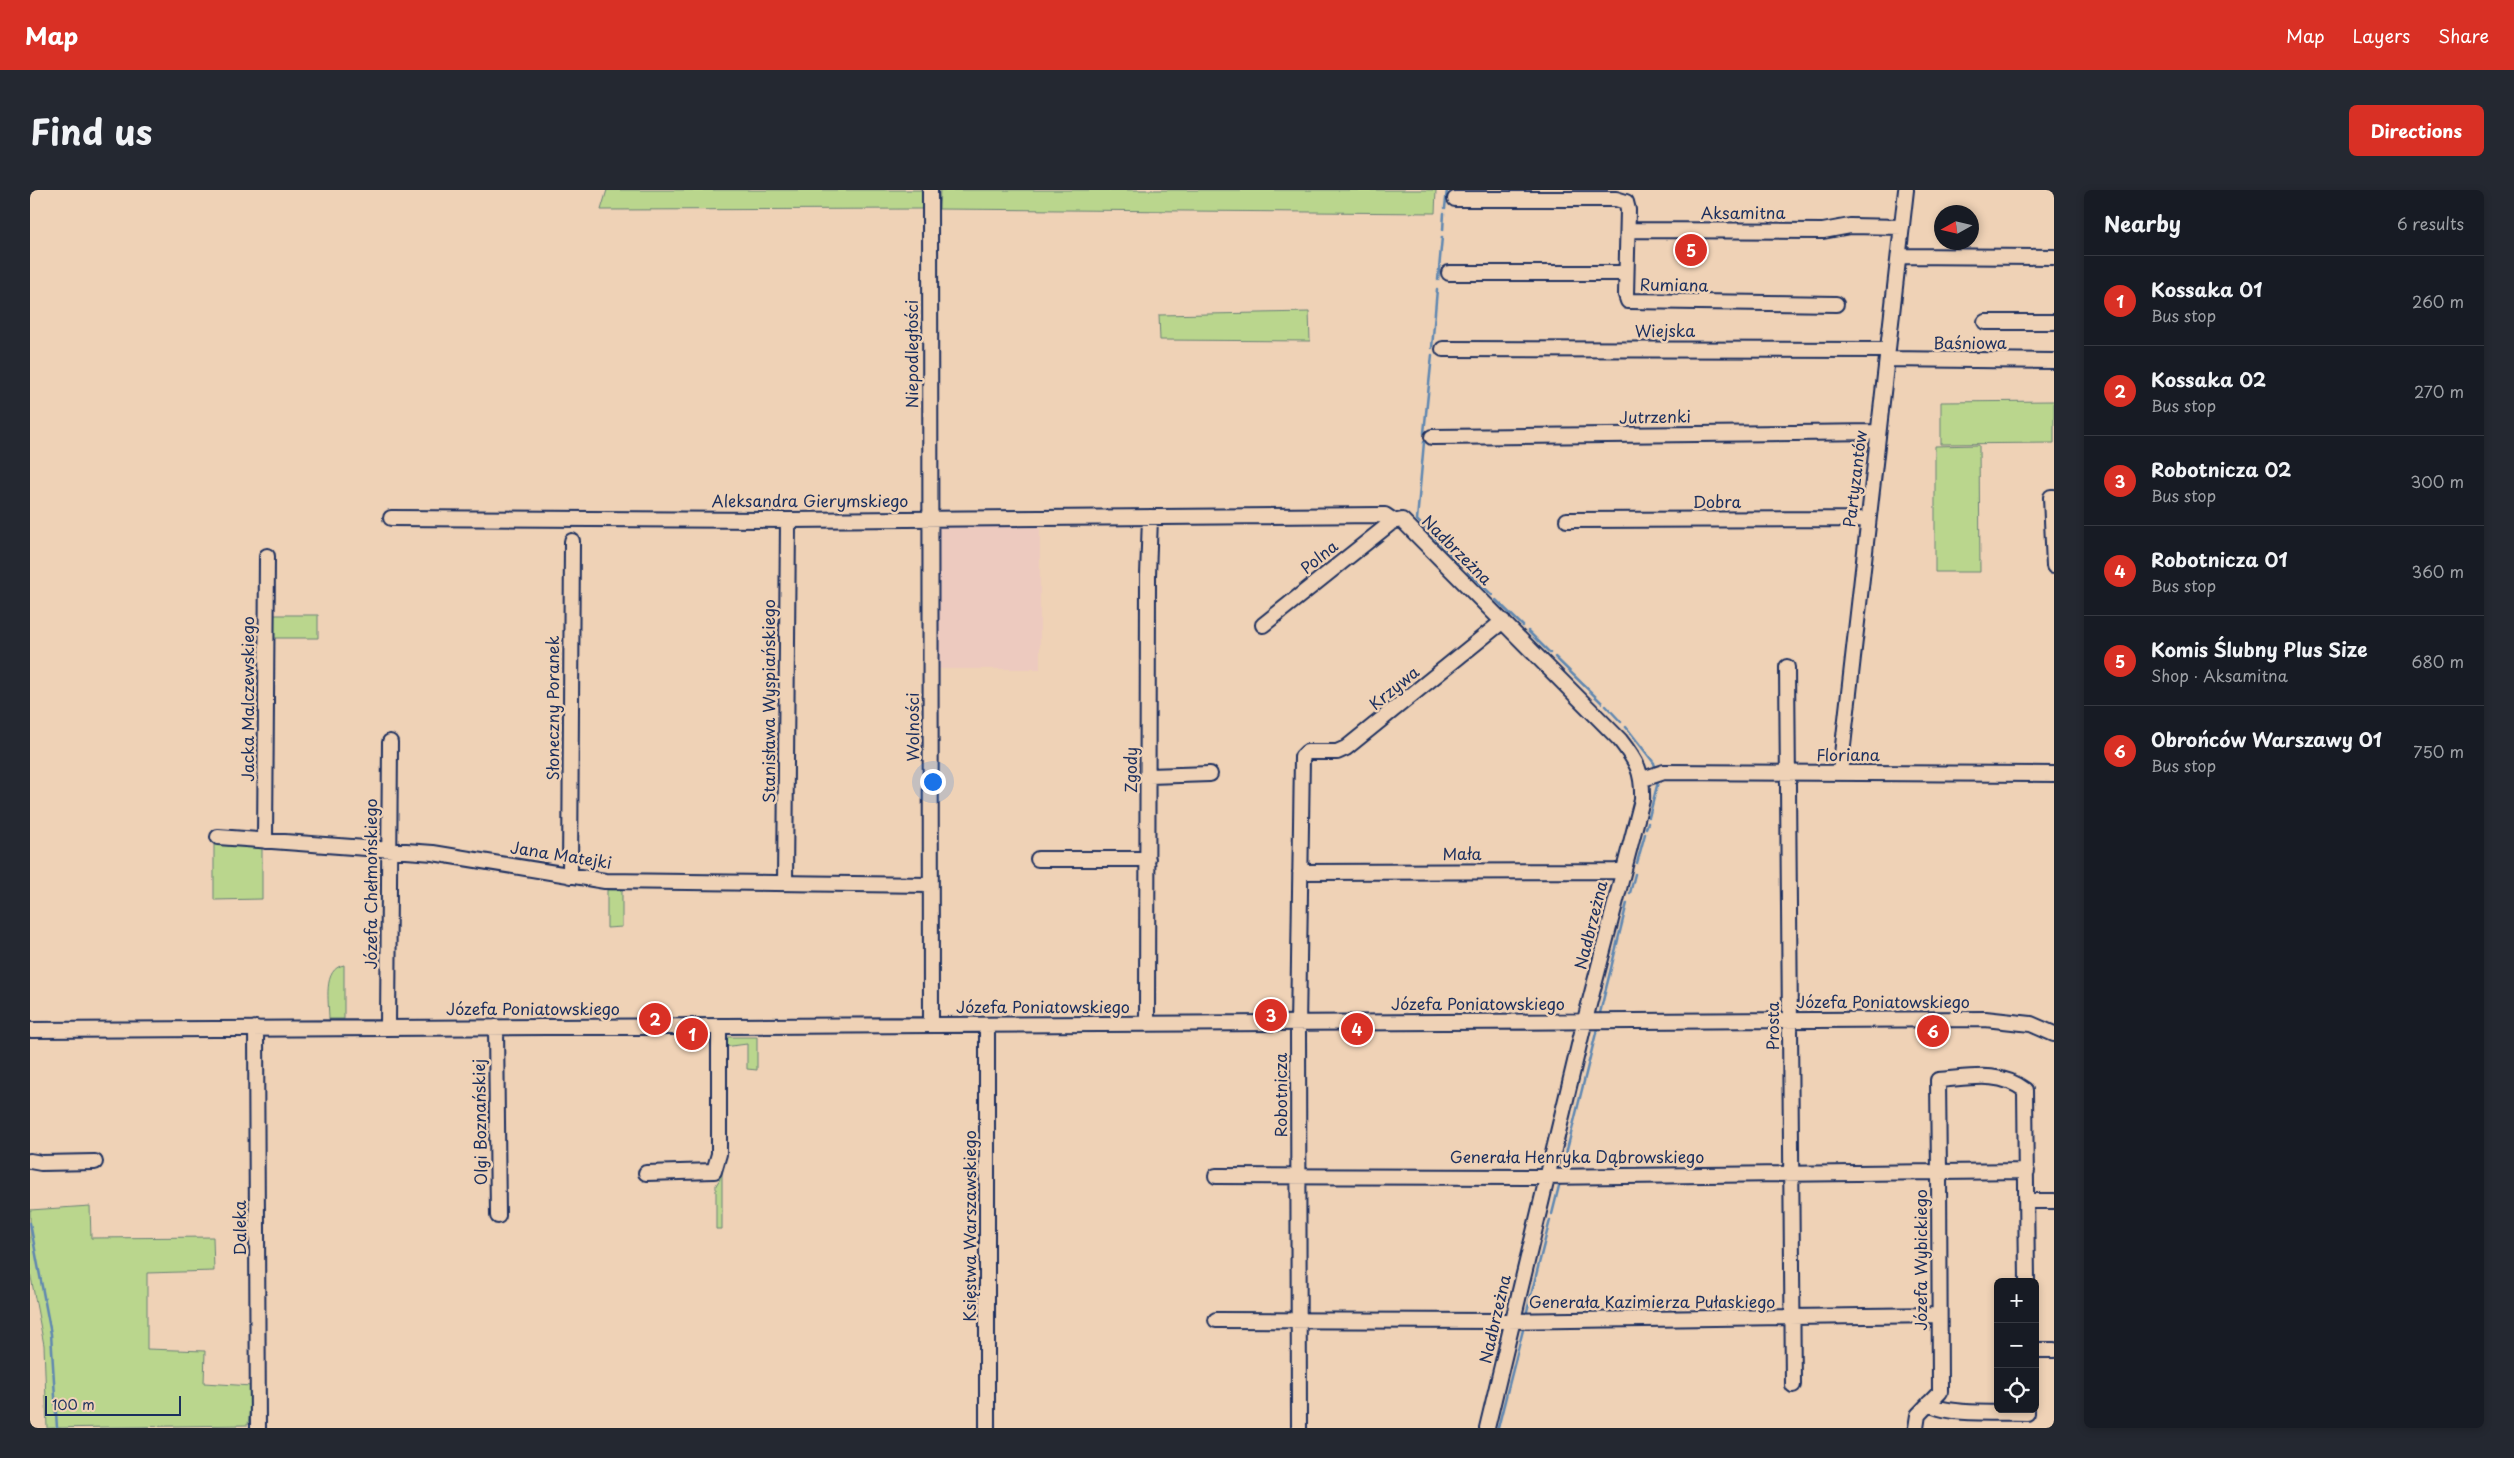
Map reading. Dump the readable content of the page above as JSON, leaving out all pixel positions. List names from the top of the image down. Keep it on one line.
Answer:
{"streets":{"street":["Aksamitna","Rumiana","Wiejska","Baśniowa","Niepodległości","Jutrzenki","Partyzantów","Aleksandra Gierymskiego","Dobra","Nadbrzeżna","Polna","Krzywa","Jacka Malczewskiego","Stanisława Wyspiańskiego","Słoneczny Poranek","Wolności","Floriana","Zgody","Mała","Jana Matejki","Józefa Chełmońskiego","Józefa Poniatowskiego","Prosta","Robotnicza","Olgi Boznańskiej","Generała Henryka Dąbrowskiego","Księstwa Warszawskiego","Daleka","Józefa Wybickiego","Generała Kazimierza Pułaskiego"]},"crossings":[["Aksamitna","Partyzantów"],["Wiejska","Baśniowa"],["Wiejska","Partyzantów"],["Baśniowa","Partyzantów"],["Niepodległości","Aleksandra Gierymskiego"],["Niepodległości","Wolności"],["Jutrzenki","Partyzantów"],["Partyzantów","Dobra"],["Partyzantów","Floriana"],["Aleksandra Gierymskiego","Nadbrzeżna"],["Aleksandra Gierymskiego","Polna"],["Aleksandra Gierymskiego","Stanisława Wyspiańskiego"],["Aleksandra Gierymskiego","Wolności"],["Aleksandra Gierymskiego","Zgody"],["Nadbrzeżna","Polna"],["Nadbrzeżna","Krzywa"],["Nadbrzeżna","Floriana"],["Nadbrzeżna","Mała"],["Nadbrzeżna","Józefa Poniatowskiego"],["Nadbrzeżna","Generała Henryka Dąbrowskiego"],["Nadbrzeżna","Generała Kazimierza Pułaskiego"],["Krzywa","Robotnicza"],["Jacka Malczewskiego","Jana Matejki"],["Stanisława Wyspiańskiego","Jana Matejki"],["Słoneczny Poranek","Jana Matejki"],["Wolności","Jana Matejki"],["Wolności","Józefa Poniatowskiego"],["Floriana","Prosta"],["Zgody","Józefa Poniatowskiego"],["Mała","Robotnicza"],["Jana Matejki","Józefa Chełmońskiego"],["Józefa Chełmońskiego","Józefa Poniatowskiego"],["Józefa Poniatowskiego","Prosta"],["Józefa Poniatowskiego","Robotnicza"],["Józefa Poniatowskiego","Olgi Boznańskiej"],["Józefa Poniatowskiego","Księstwa Warszawskiego"],["Józefa Poniatowskiego","Daleka"],["Prosta","Generała Henryka Dąbrowskiego"],["Prosta","Generała Kazimierza Pułaskiego"],["Robotnicza","Generała Henryka Dąbrowskiego"],["Robotnicza","Generała Kazimierza Pułaskiego"],["Generała Henryka Dąbrowskiego","Józefa Wybickiego"],["Józefa Wybickiego","Generała Kazimierza Pułaskiego"]],"scale_bar":"100 m","north":"left","page":{"header":"Map","nav":["Map","Layers","Share"],"title":"Find us","buttons":"Directions","heading":["Nearby","6 results"],"pins":["5","3","2","4","6","1"],"list":[{"mark":"1","name":"Kossaka 01","note":"Bus stop","value":"260 m"},{"mark":"2","name":"Kossaka 02","note":"Bus stop","value":"270 m"},{"mark":"3","name":"Robotnicza 02","note":"Bus stop","value":"300 m"},{"mark":"4","name":"Robotnicza 01","note":"Bus stop","value":"360 m"},{"mark":"5","name":"Komis Ślubny Plus Size","note":"Shop · Aksamitna","value":"680 m"},{"mark":"6","name":"Obrońców Warszawy 01","note":"Bus stop","value":"750 m"}],"map_buttons":["+","−"],"scale":"100 m"}}
